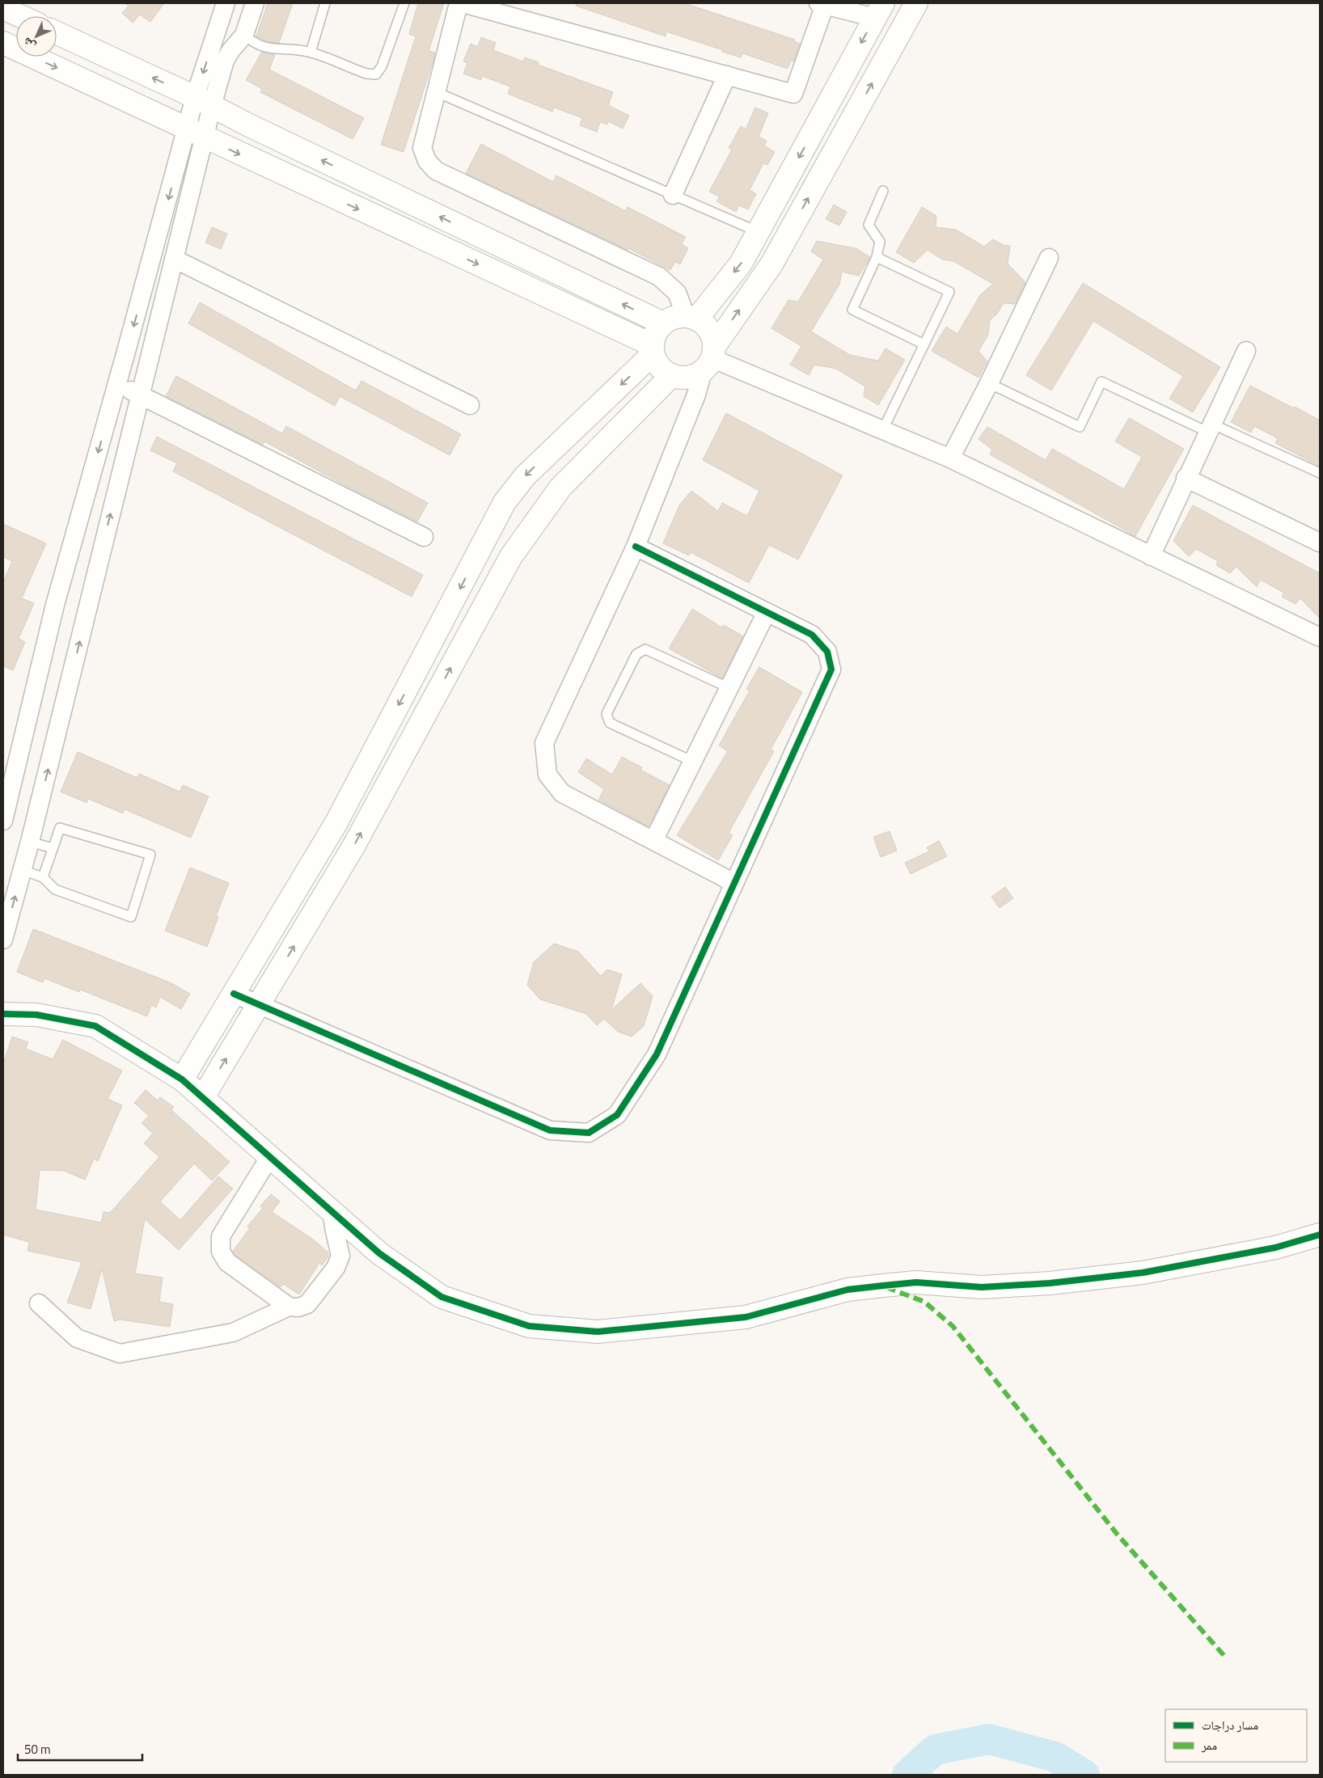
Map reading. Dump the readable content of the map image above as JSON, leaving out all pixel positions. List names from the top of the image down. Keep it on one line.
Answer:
{"legend":["مسار دراجات","ممر"],"scale_bar":"50 m","north":"bottom left"}
